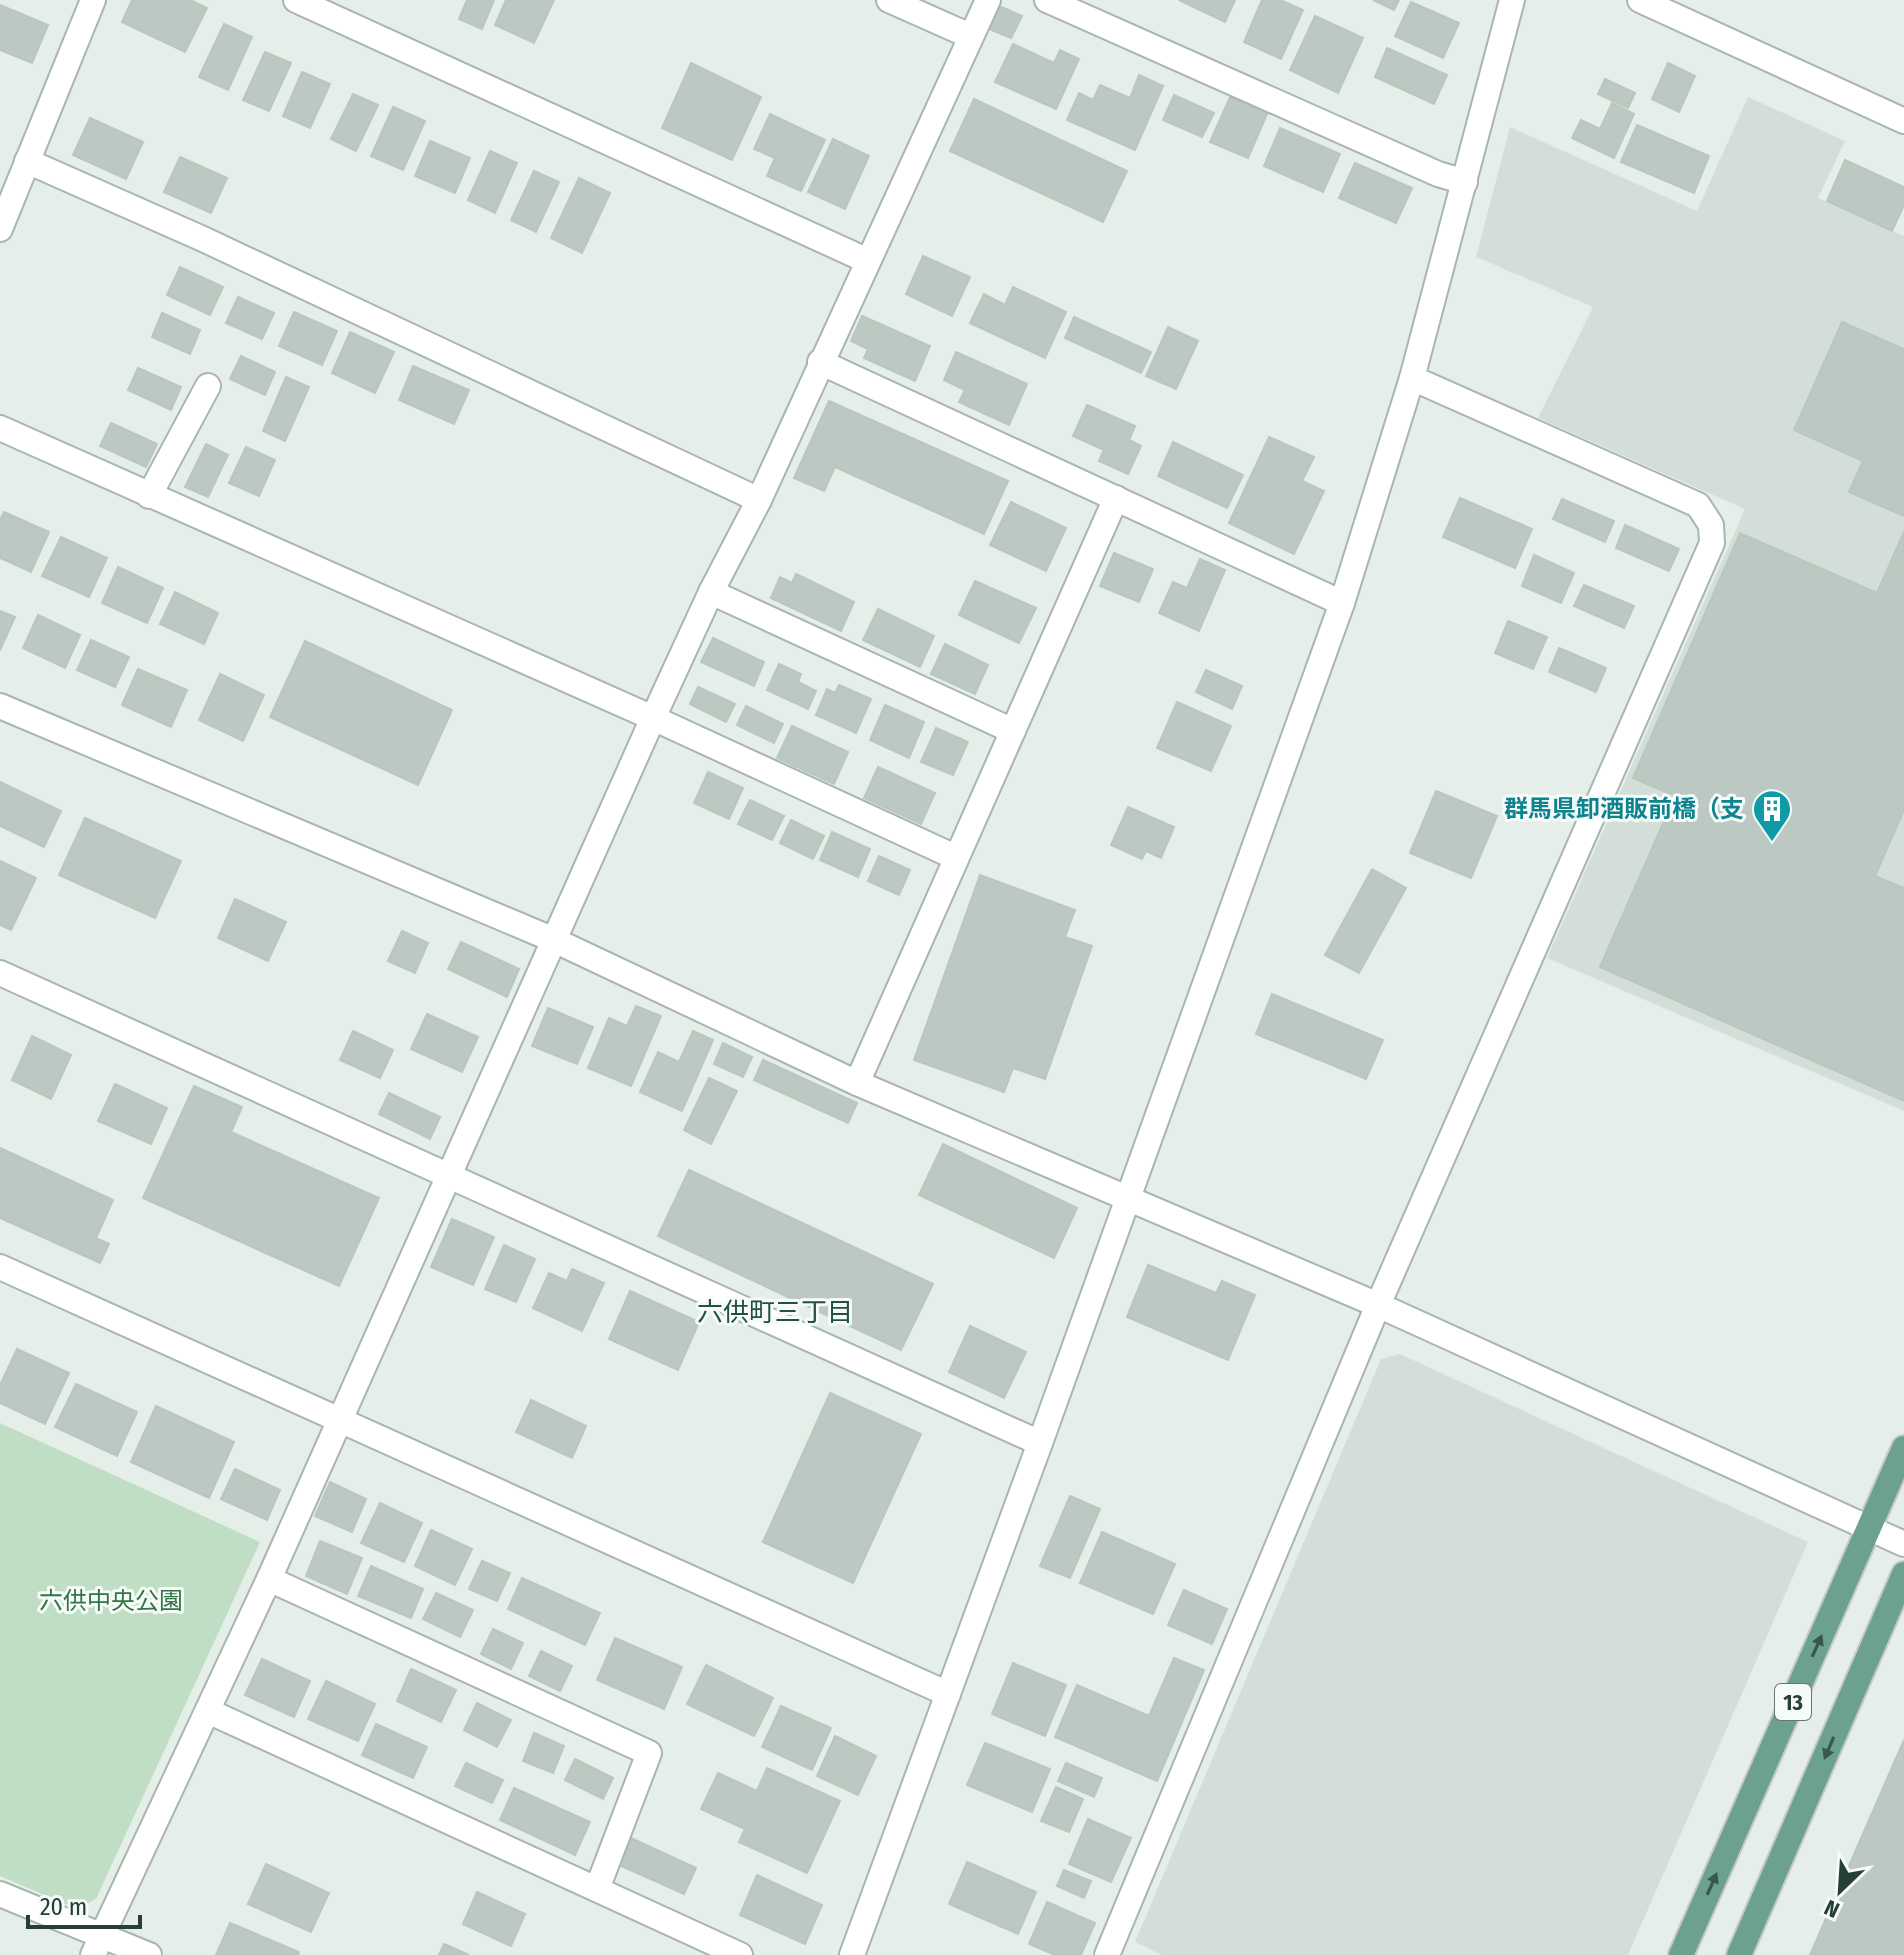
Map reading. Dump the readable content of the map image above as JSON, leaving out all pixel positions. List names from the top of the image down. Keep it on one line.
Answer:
{"streets":{"main road":["13"]},"districts":["六供町三丁目"],"parks":["六供中央公園"],"places":{"building":["群馬県卸酒販前橋（支"]},"scale_bar":"20 m","north":"bottom left"}
